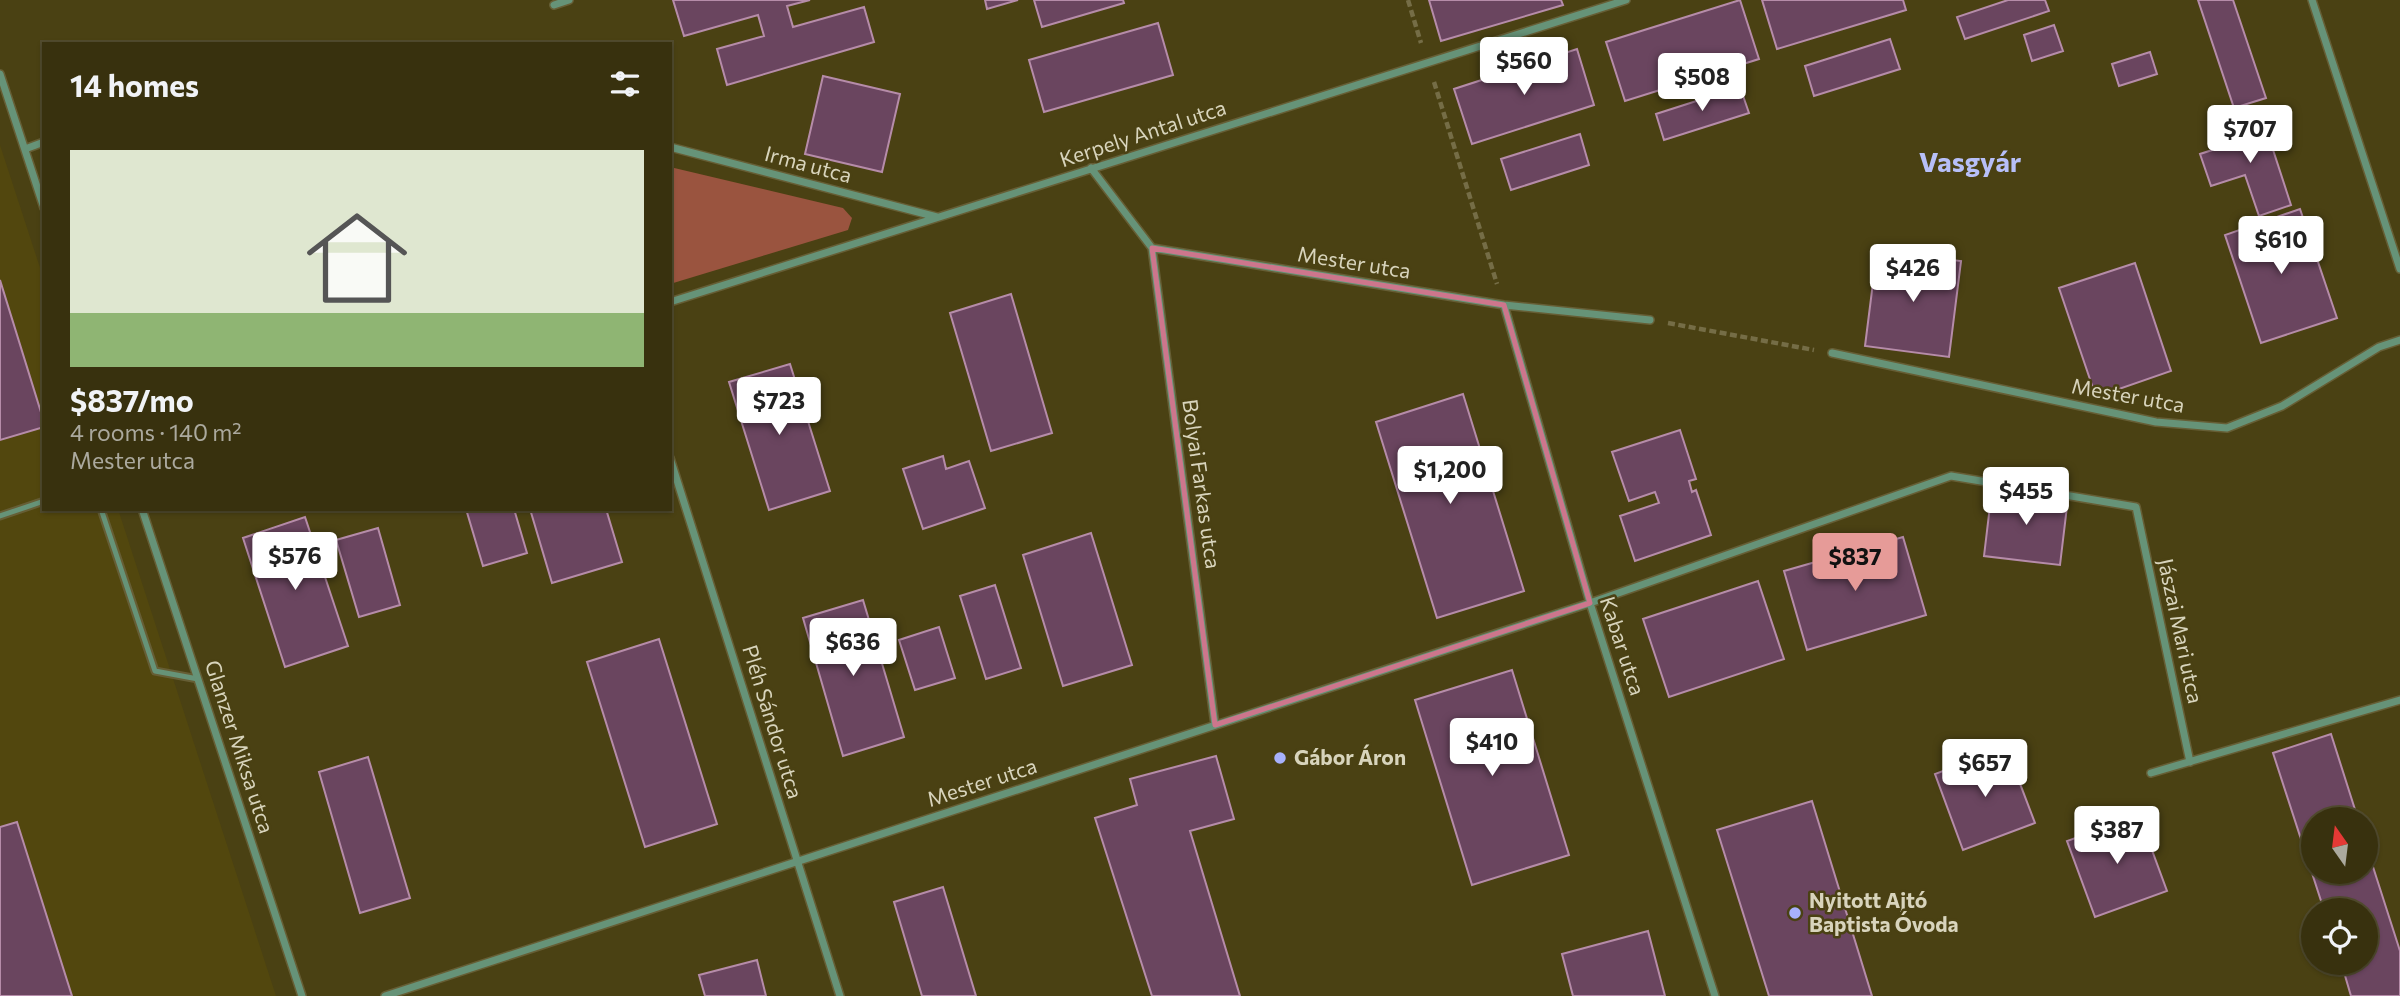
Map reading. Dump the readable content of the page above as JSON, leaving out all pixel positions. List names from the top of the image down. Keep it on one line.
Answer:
{"streets":{"street":["Kerpely Antal utca","Irma utca","Mester utca","Bolyai Farkas utca","Jászai Mari utca","Kabar utca","Pléh Sándor utca","Glanzer Miksa utca"]},"crossings":[["Kerpely Antal utca","Irma utca"],["Mester utca","Bolyai Farkas utca"],["Mester utca","Jászai Mari utca"],["Mester utca","Kabar utca"],["Mester utca","Pléh Sándor utca"]],"districts":["Vasgyár"],"places":["Gábor Áron","Nyitott Ajtó Baptista Óvoda"],"north":"top","page":{"price":["$560","$508","$707","$610","$426","$723","$1,200","$455","$576","$837","$636","$410","$657","$387"],"heading":"14 homes","list":[{"name":"$837/mo","note":"4 rooms · 140 m² · Mester utca"}]}}
